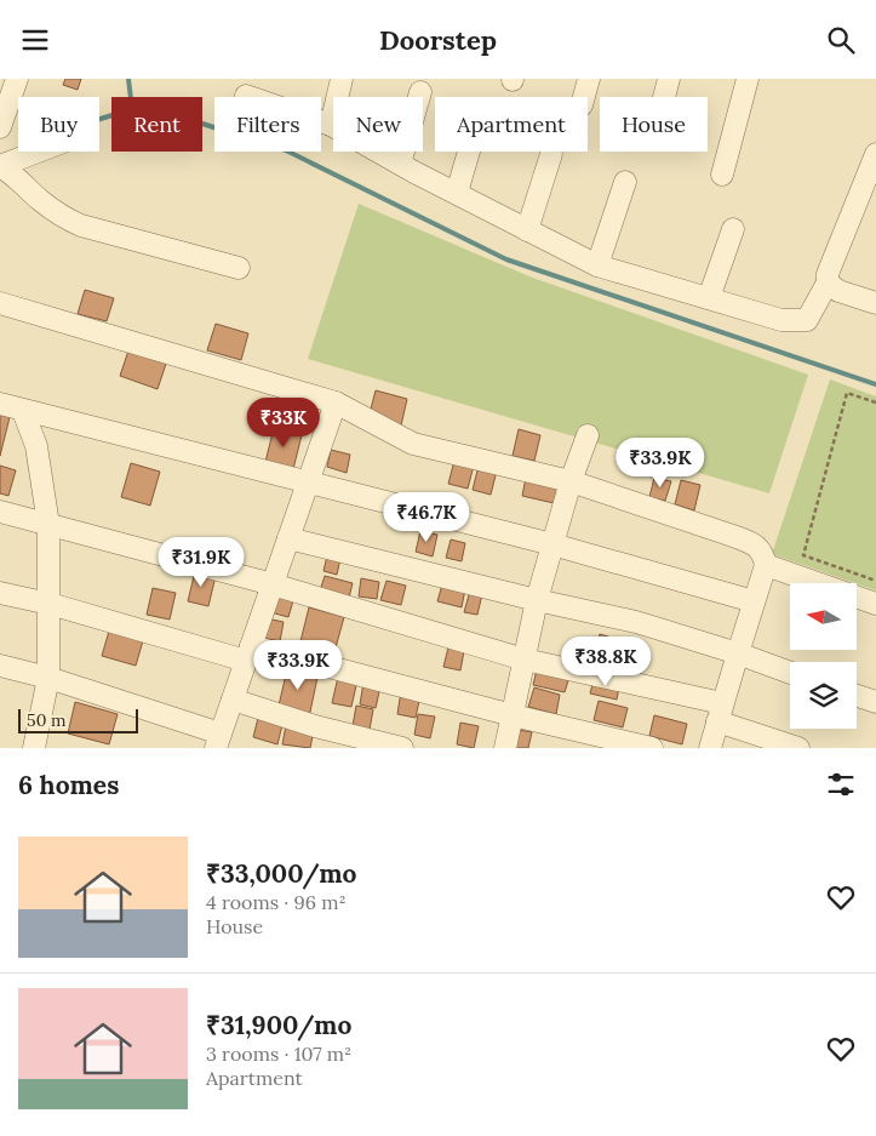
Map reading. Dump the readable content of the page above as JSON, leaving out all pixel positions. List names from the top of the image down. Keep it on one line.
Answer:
{"scale_bar":"50 m","north":"left","page":{"header":"Doorstep","chip":["Buy","Rent","Filters","New","Apartment","House"],"price":["₹33K","₹33.9K","₹46.7K","₹31.9K","₹38.8K","₹33.9K"],"scale":"50 m","heading":"6 homes","list":[{"name":"₹33,000/mo","note":"4 rooms · 96 m² · House"},{"name":"₹31,900/mo","note":"3 rooms · 107 m² · Apartment"}]}}
